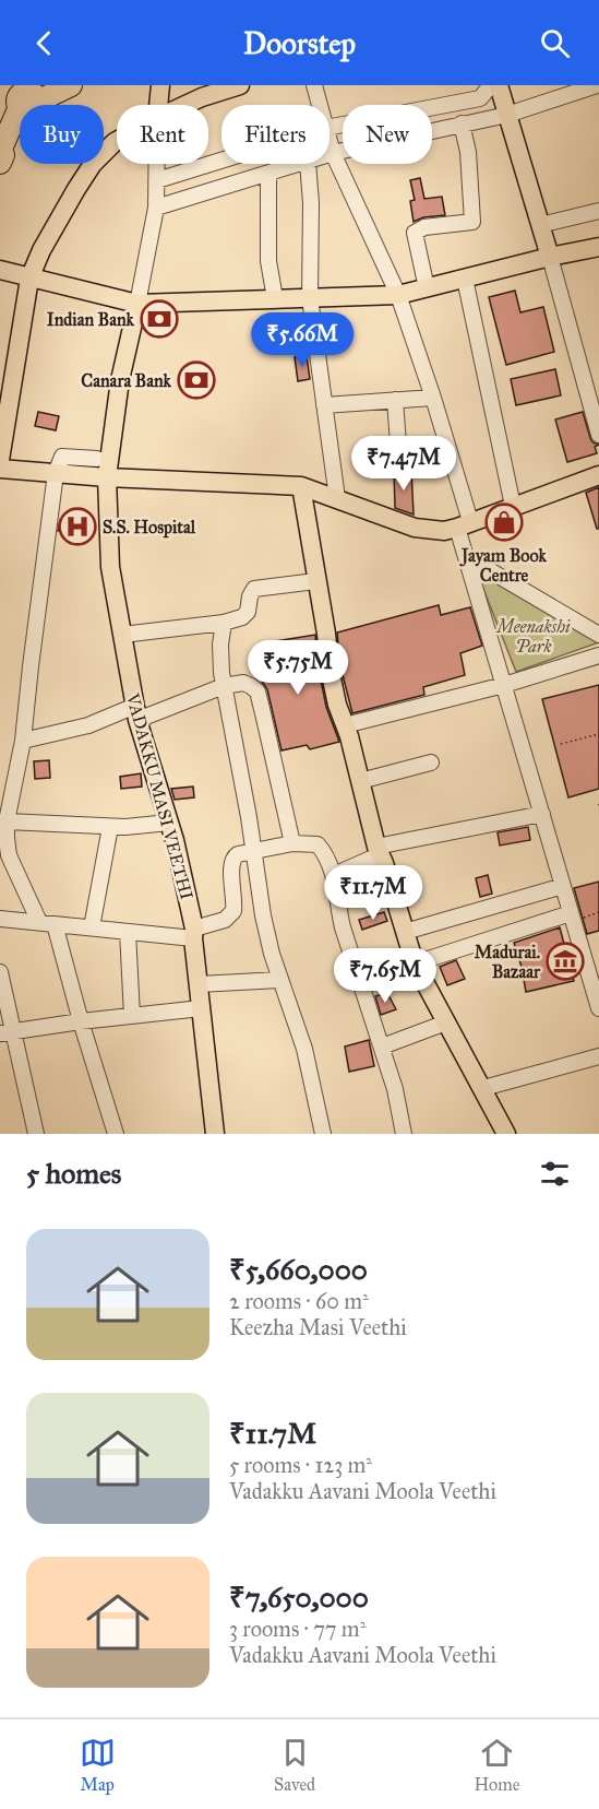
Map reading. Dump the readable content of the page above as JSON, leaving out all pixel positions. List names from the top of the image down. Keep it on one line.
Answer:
{"streets":{"main road":["VADAKKU MASI VEETHI"]},"parks":["Meenakshi Park"],"places":{"bank":["Indian Bank","Canara Bank"],"shop":["Jayam Book Centre"],"hospital":["S.S. Hospital"],"museum":["Madurai. Bazaar"]},"page":{"header":"Doorstep","chip":["Buy","Rent","Filters","New"],"price":["₹5.66M","₹7.47M","₹5.75M","₹11.7M","₹7.65M"],"heading":"5 homes","list":[{"name":"₹5,660,000","note":"2 rooms · 60 m² · Keezha Masi Veethi"},{"name":"₹11.7M","note":"5 rooms · 123 m² · Vadakku Aavani Moola Veethi"},{"name":"₹7,650,000","note":"3 rooms · 77 m² · Vadakku Aavani Moola Veethi"}],"tabs":["Map","Saved","Home"]}}
